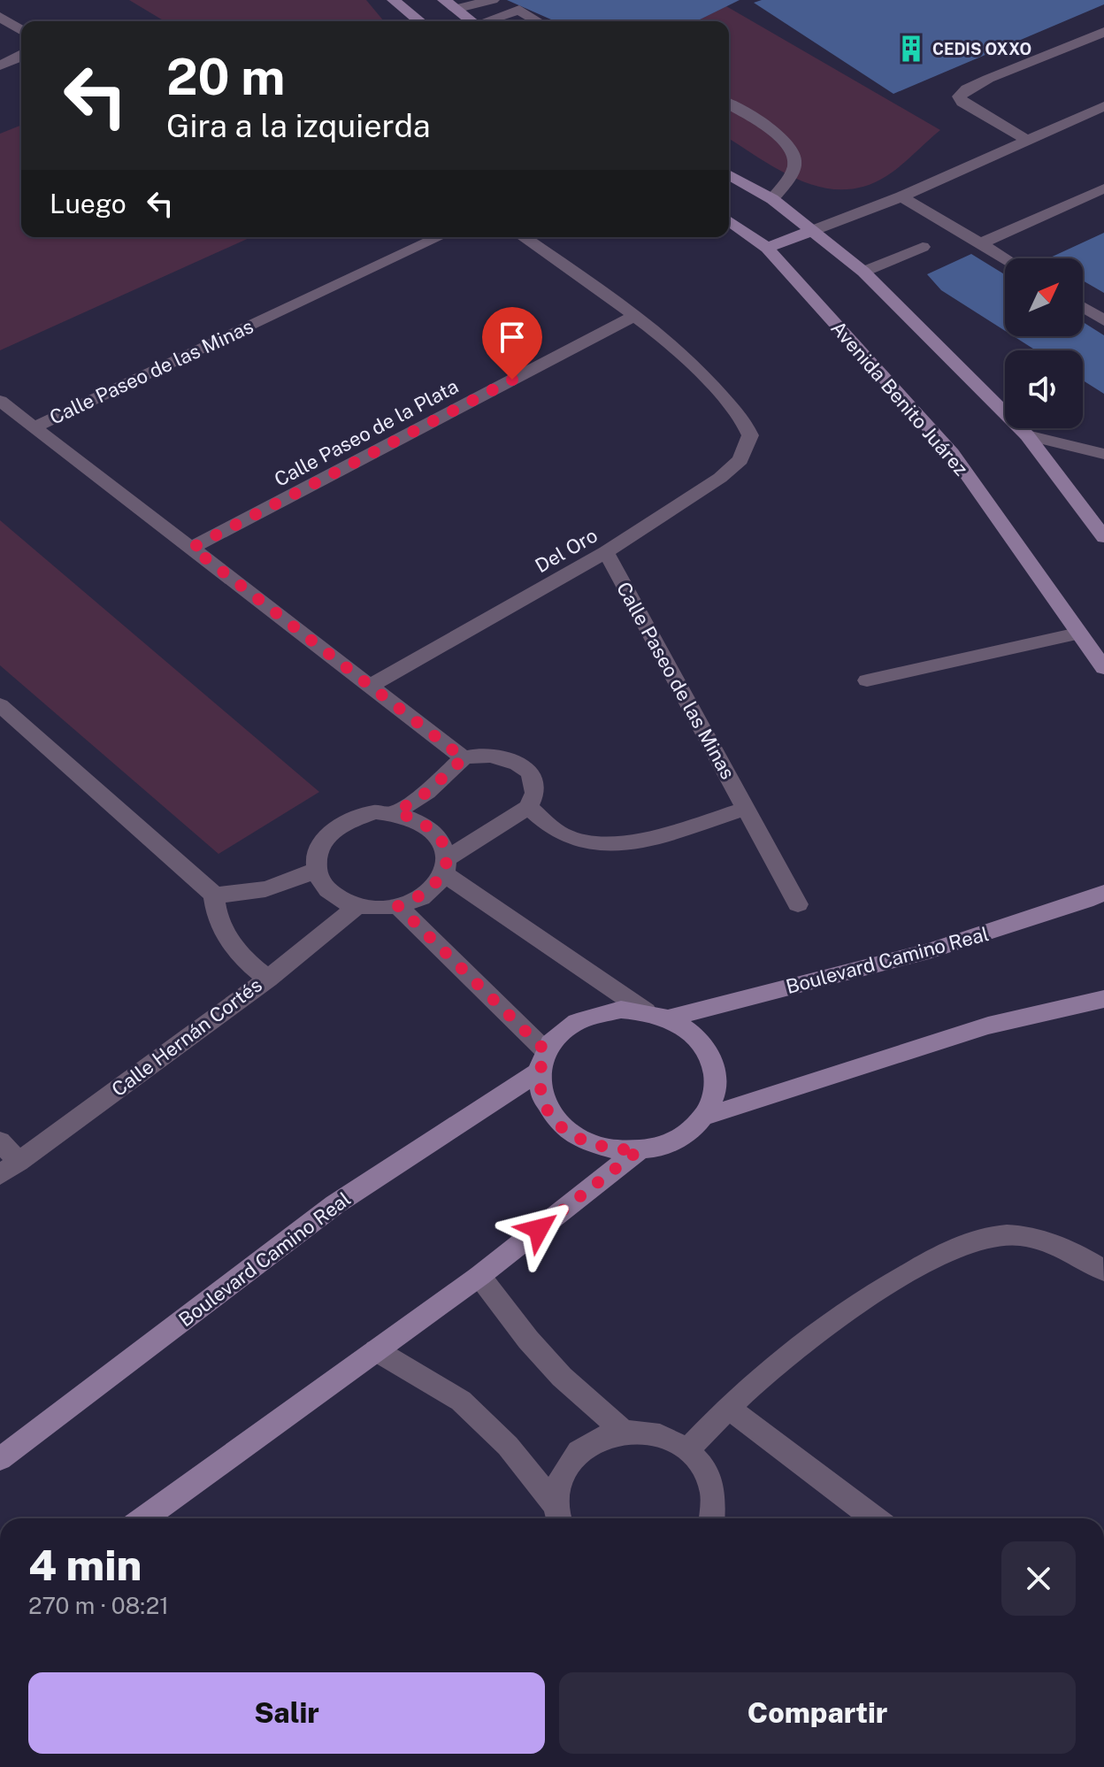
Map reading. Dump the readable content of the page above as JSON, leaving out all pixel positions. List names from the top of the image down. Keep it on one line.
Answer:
{"streets":{"street":["Calle Paseo de las Minas","Avenida Benito Juárez","Calle Paseo de la Plata","Del Oro","Boulevard Camino Real","Calle Hernán Cortés"]},"crossings":[["Calle Paseo de las Minas","Calle Paseo de la Plata"],["Calle Paseo de las Minas","Del Oro"],["Calle Paseo de la Plata","Del Oro"]],"places":{"building":["CEDIS OXXO"]},"north":"top right","page":{"turn":["20 m","Gira a la izquierda"],"then":"Luego","heading":["4 min","270 m · 08:21"],"buttons":["Salir","Compartir"]}}
